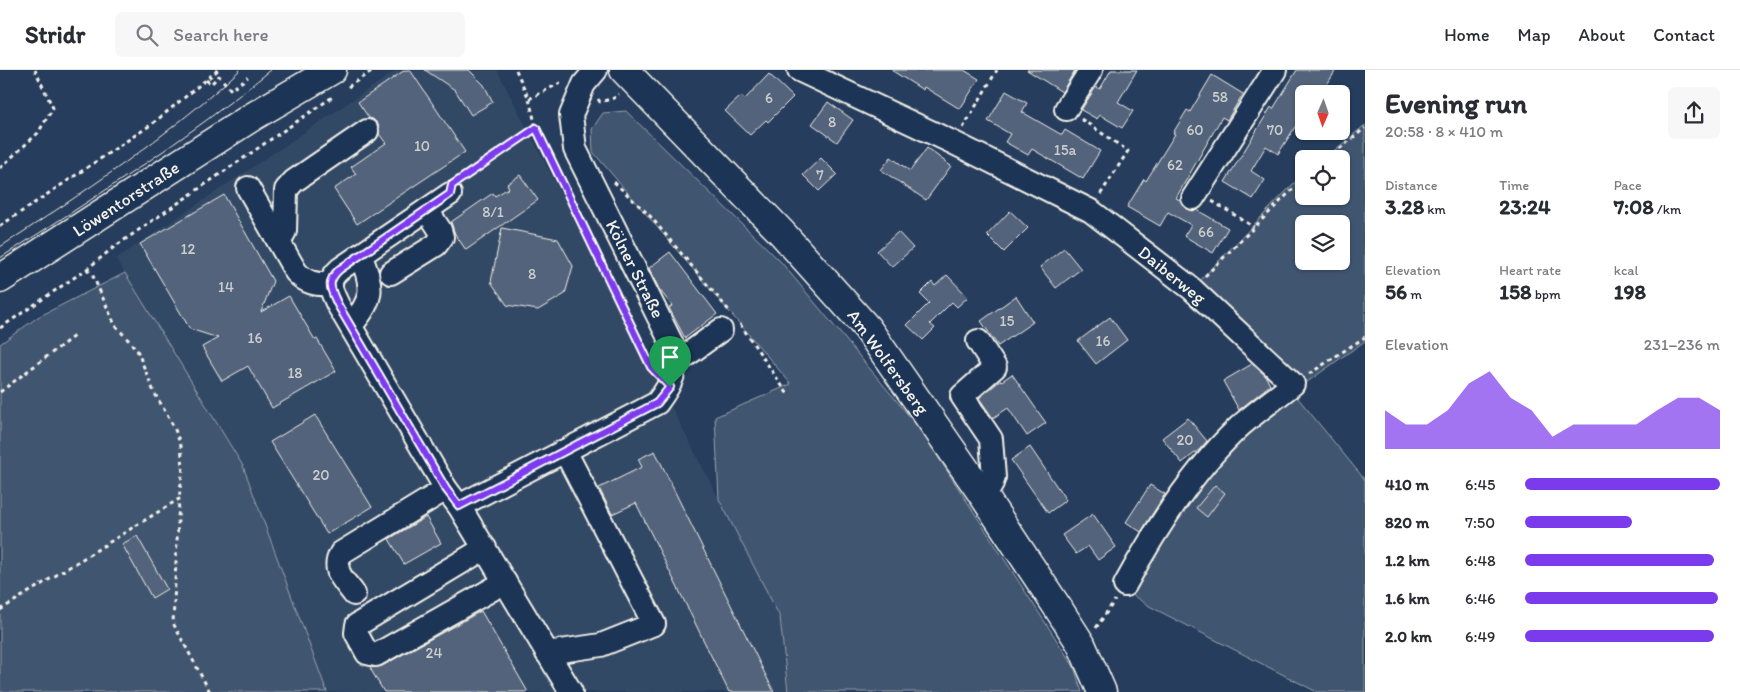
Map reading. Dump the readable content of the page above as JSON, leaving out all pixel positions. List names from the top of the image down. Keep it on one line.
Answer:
{"streets":{"main road":["Löwentorstraße","Am Wolfersberg"],"street":["Kölner Straße","Daiberweg"]},"house_numbers":["58","6","8","60","70","10","15a","62","7","8/1","66","12","8","14","15","16","16","18","20","20","24"],"north":"bottom","page":{"header":"Stridr","search":"Search here","nav":["Home","Map","About","Contact"],"heading":["Evening run","20:58 · 8 × 410 m"],"stats":[["Distance","3.28 km"],["Time","23:24"],["Pace","7:08 /km"],["Elevation","56 m"],["Heart rate","158 bpm"],["kcal","198"]],"chart":["Elevation","231–236 m"],"list":[{"name":"410 m","note":"6:45"},{"name":"820 m","note":"7:50"},{"name":"1.2 km","note":"6:48"},{"name":"1.6 km","note":"6:46"},{"name":"2.0 km","note":"6:49"}]}}
